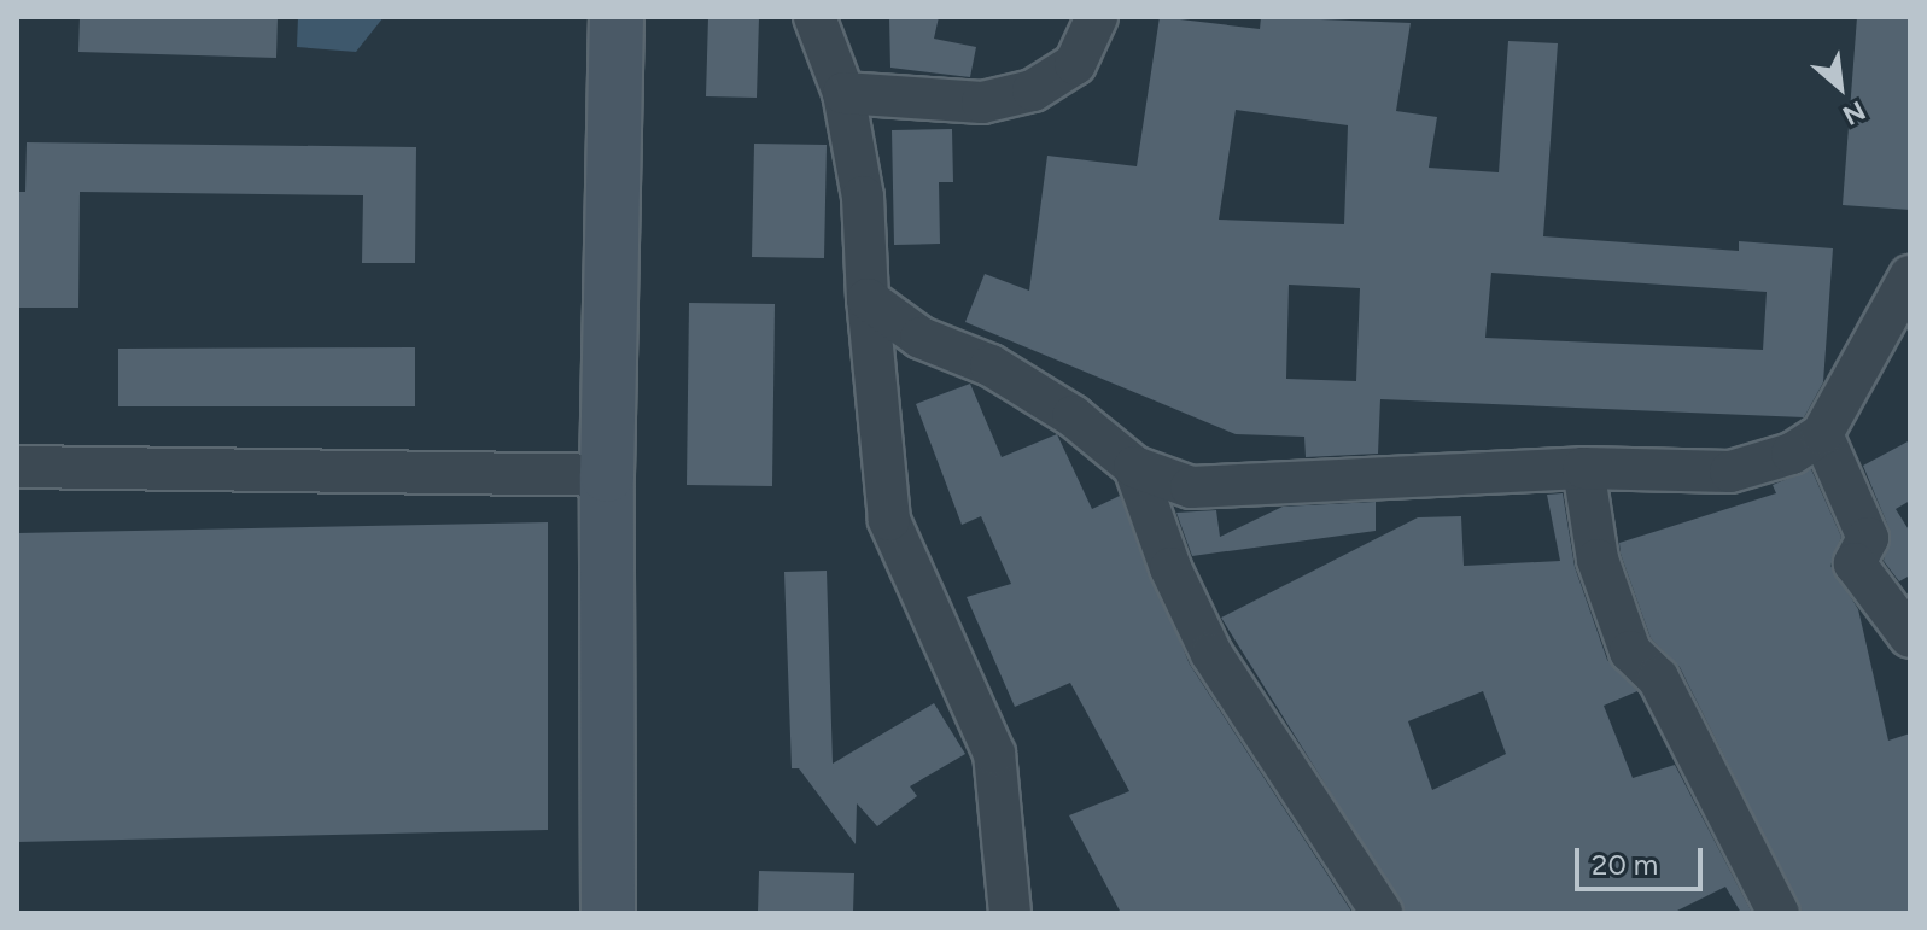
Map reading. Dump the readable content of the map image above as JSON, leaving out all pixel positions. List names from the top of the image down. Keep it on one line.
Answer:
{"scale_bar":"20 m","north":"bottom right"}
